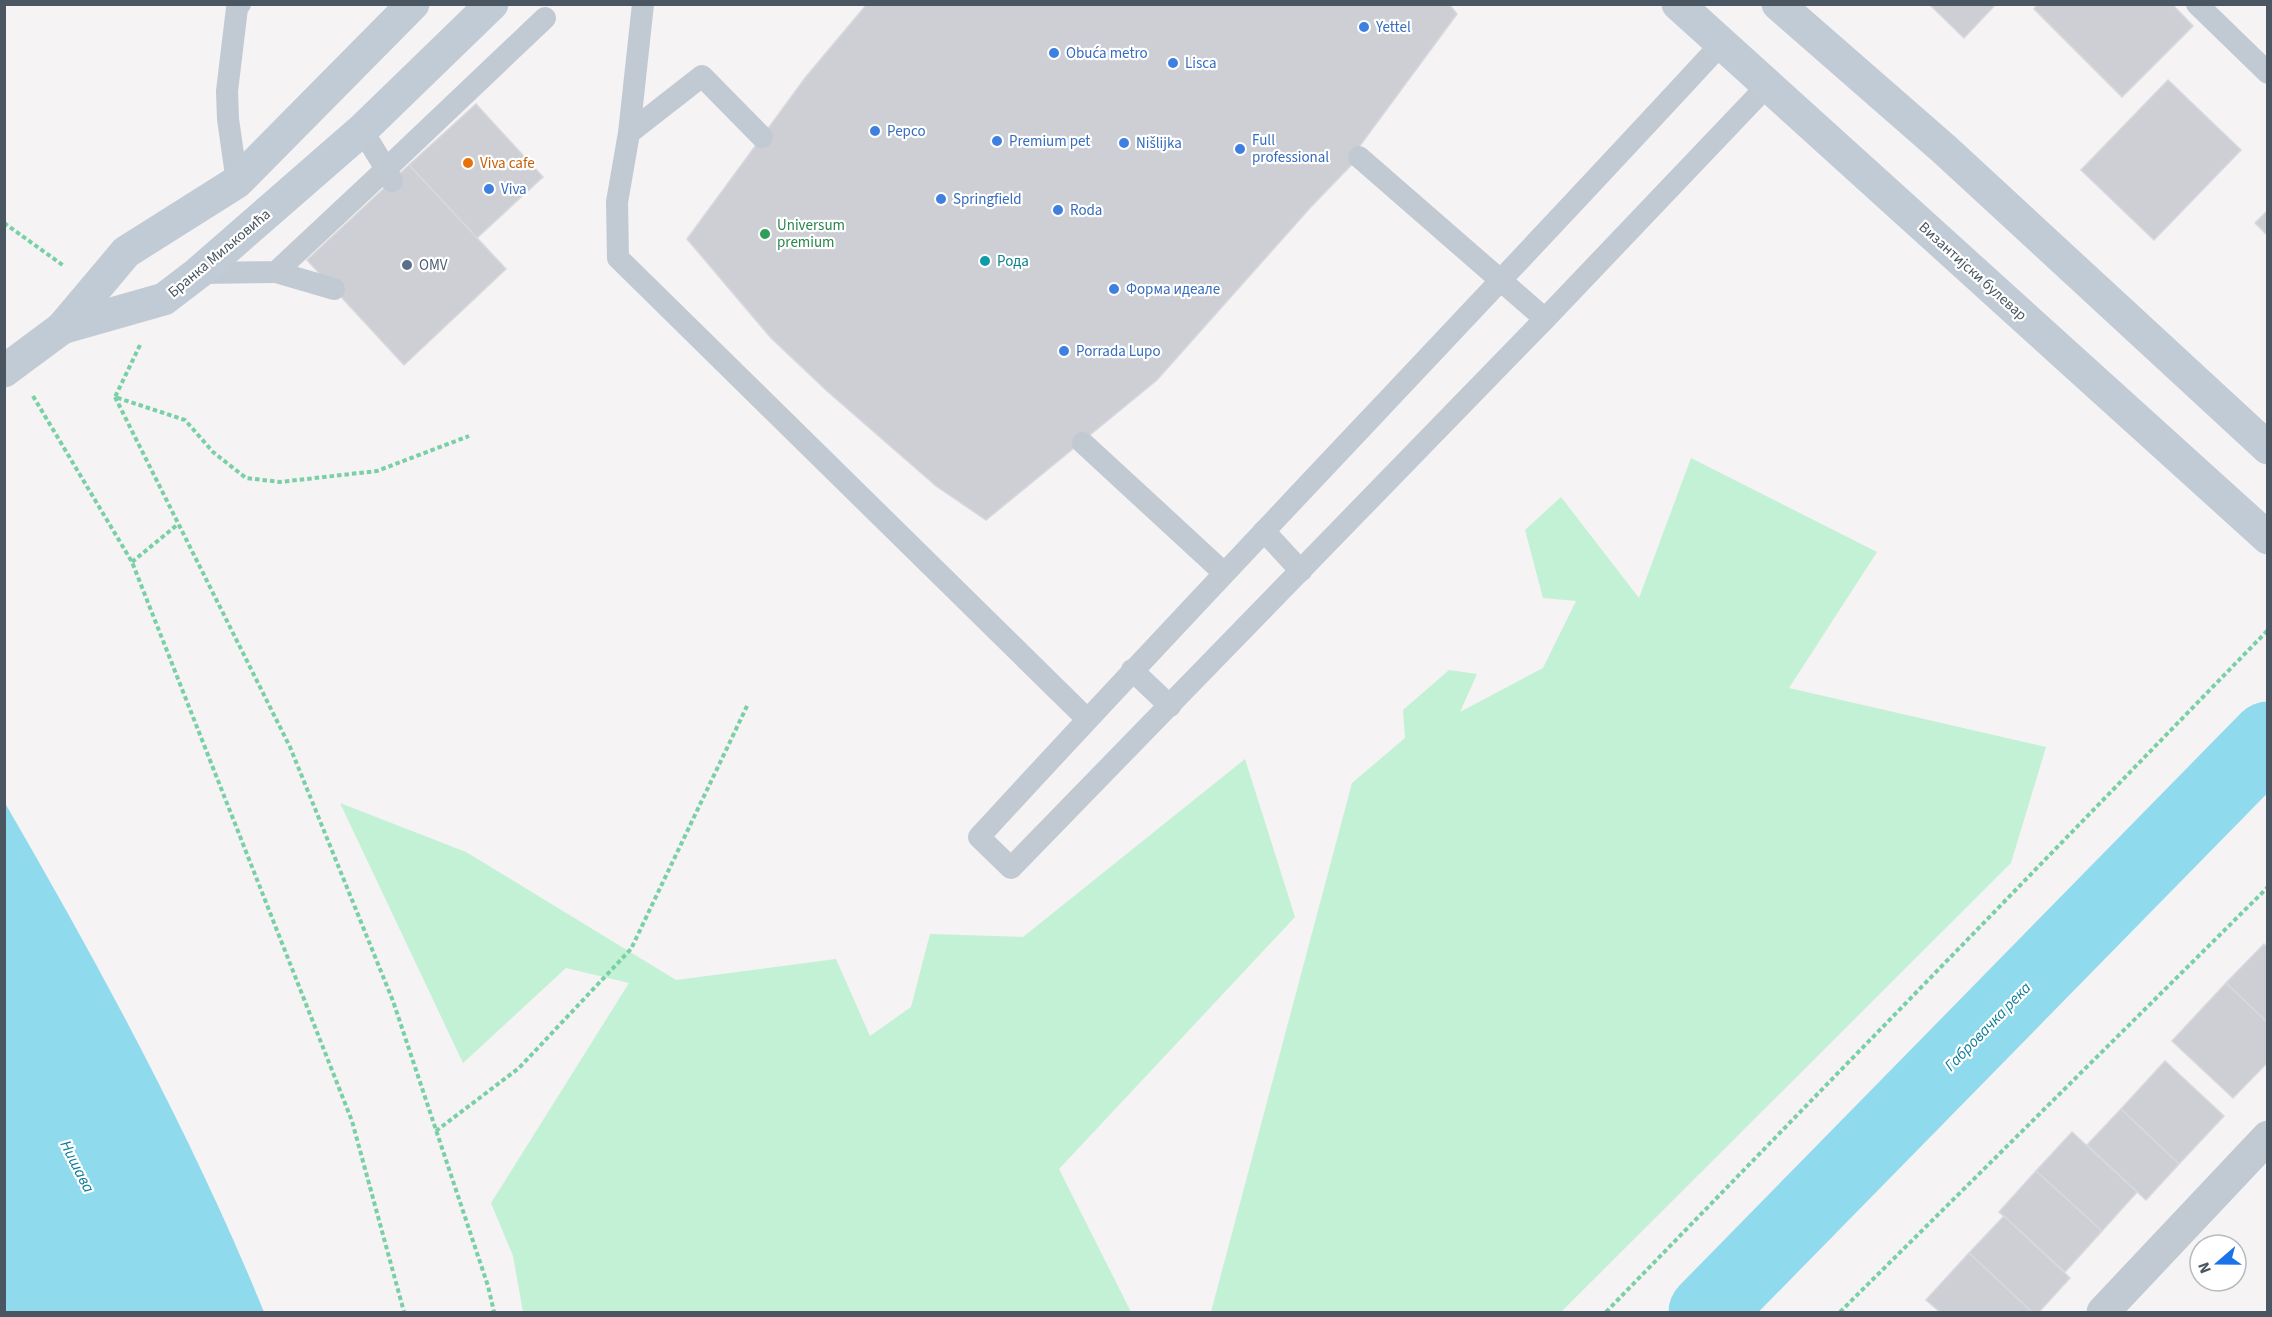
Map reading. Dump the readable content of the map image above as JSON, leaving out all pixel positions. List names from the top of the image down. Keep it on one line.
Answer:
{"streets":{"street":["Бранка Миљковића","Византијски булевар"]},"water":["Габровачка река","Нишава"],"places":["Yettel","Obuća metro","Lisca","Pepco","Premium pet","Nišlijka","Full professional","Viva cafe","Viva","Springfield","Roda","Universum premium","Рода","OMV","Форма идеале","Porrada Lupo"],"north":"left"}
